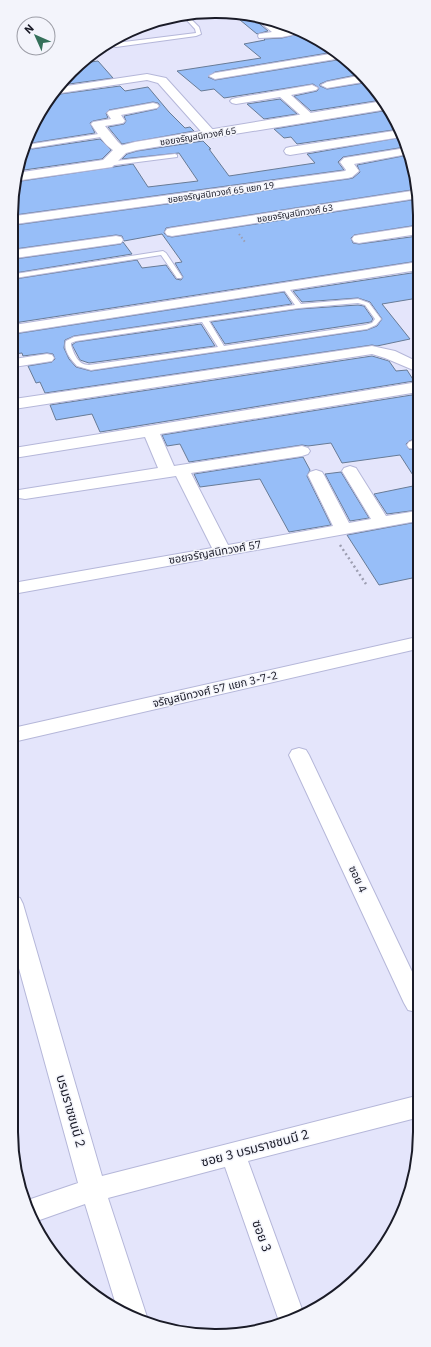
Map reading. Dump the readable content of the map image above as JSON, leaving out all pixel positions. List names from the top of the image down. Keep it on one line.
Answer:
{"streets":{"street":["ซอยจรัญสนิทวงศ์ 65","ซอยจรัญสนิทวงศ์ 65 แยก 19","ซอยจรัญสนิทวงศ์ 63","ซอยจรัญสนิทวงศ์ 57","จรัญสนิทวงศ์ 57 แยก 3-7-2","ซอย 4","บรมราชชนนี 2","ซอย 3 บรมราชชนนี 2","ซอย 3"]},"crossings":[["บรมราชชนนี 2","ซอย 3 บรมราชชนนี 2"],["ซอย 3 บรมราชชนนี 2","ซอย 3"]],"north":"top left"}
